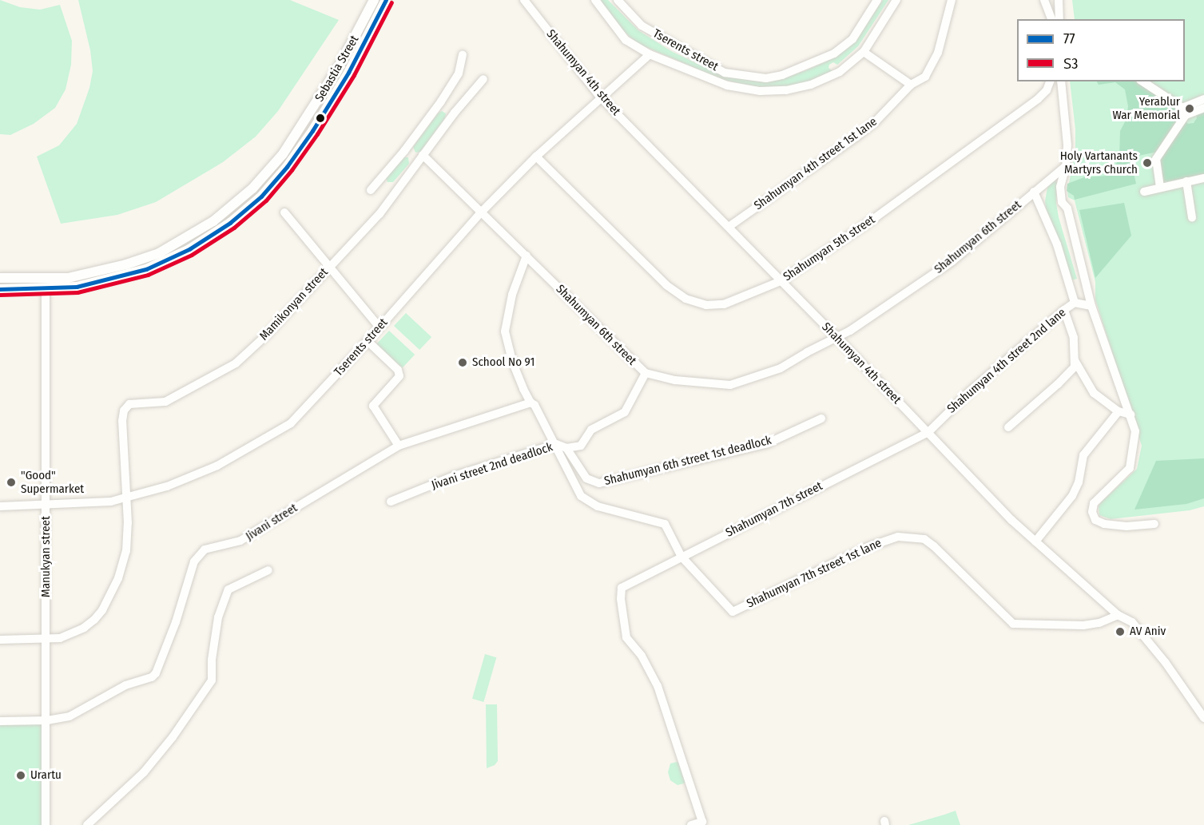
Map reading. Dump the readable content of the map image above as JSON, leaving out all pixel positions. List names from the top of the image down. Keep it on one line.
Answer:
{"streets":{"main road":["Sebastia Street"],"street":["Tserents street","Shahumyan 4th street","Shahumyan 4th street 1st lane","Shahumyan 6th street","Shahumyan 5th street","Mamikonyan street","Shahumyan 4th street 2nd lane","Shahumyan 6th street 1st deadlock","Jivani street 2nd deadlock","Shahumyan 7th street","Jivani street","Manukyan street","Shahumyan 7th street 1st lane"]},"crossings":[["Tserents street","Shahumyan 4th street"],["Tserents street","Shahumyan 6th street"],["Tserents street","Shahumyan 5th street"],["Tserents street","Mamikonyan street"],["Tserents street","Manukyan street"],["Sebastia Street","Manukyan street"],["Shahumyan 4th street","Shahumyan 4th street 1st lane"],["Shahumyan 4th street","Shahumyan 6th street"],["Shahumyan 4th street","Shahumyan 5th street"],["Shahumyan 4th street","Shahumyan 4th street 2nd lane"],["Shahumyan 4th street","Shahumyan 7th street"],["Shahumyan 4th street","Shahumyan 7th street 1st lane"],["Shahumyan 6th street","Mamikonyan street"],["Shahumyan 6th street","Jivani street 2nd deadlock"],["Shahumyan 4th street 2nd lane","Shahumyan 7th street"],["Shahumyan 6th street 1st deadlock","Jivani street 2nd deadlock"],["Jivani street 2nd deadlock","Shahumyan 7th street 1st lane"],["Shahumyan 7th street","Shahumyan 7th street 1st lane"],["Jivani street","Manukyan street"]],"places":["Yerablur War Memorial","Holy Vartanants Martyrs Church","School No 91","\"Good\" Supermarket","AV Aniv","Urartu"],"lines":["transit line 77","transit line Տ3"],"legend":["77","Տ3"]}
